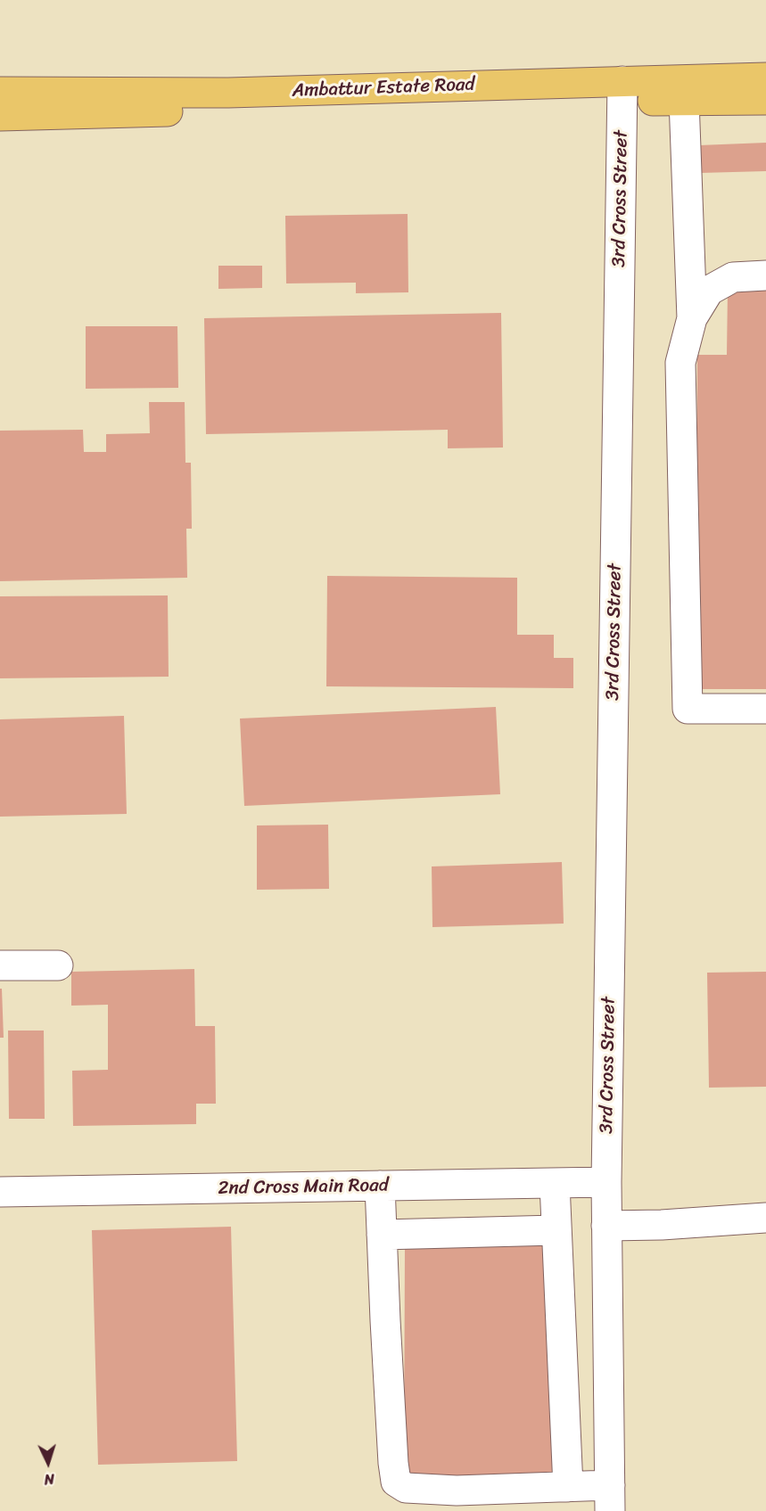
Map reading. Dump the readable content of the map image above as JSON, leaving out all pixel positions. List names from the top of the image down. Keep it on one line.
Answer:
{"streets":{"main road":["Ambattur Estate Road"],"street":["3rd Cross Street","2nd Cross Main Road"]},"crossings":[["Ambattur Estate Road","3rd Cross Street"],["3rd Cross Street","2nd Cross Main Road"]],"north":"bottom"}
